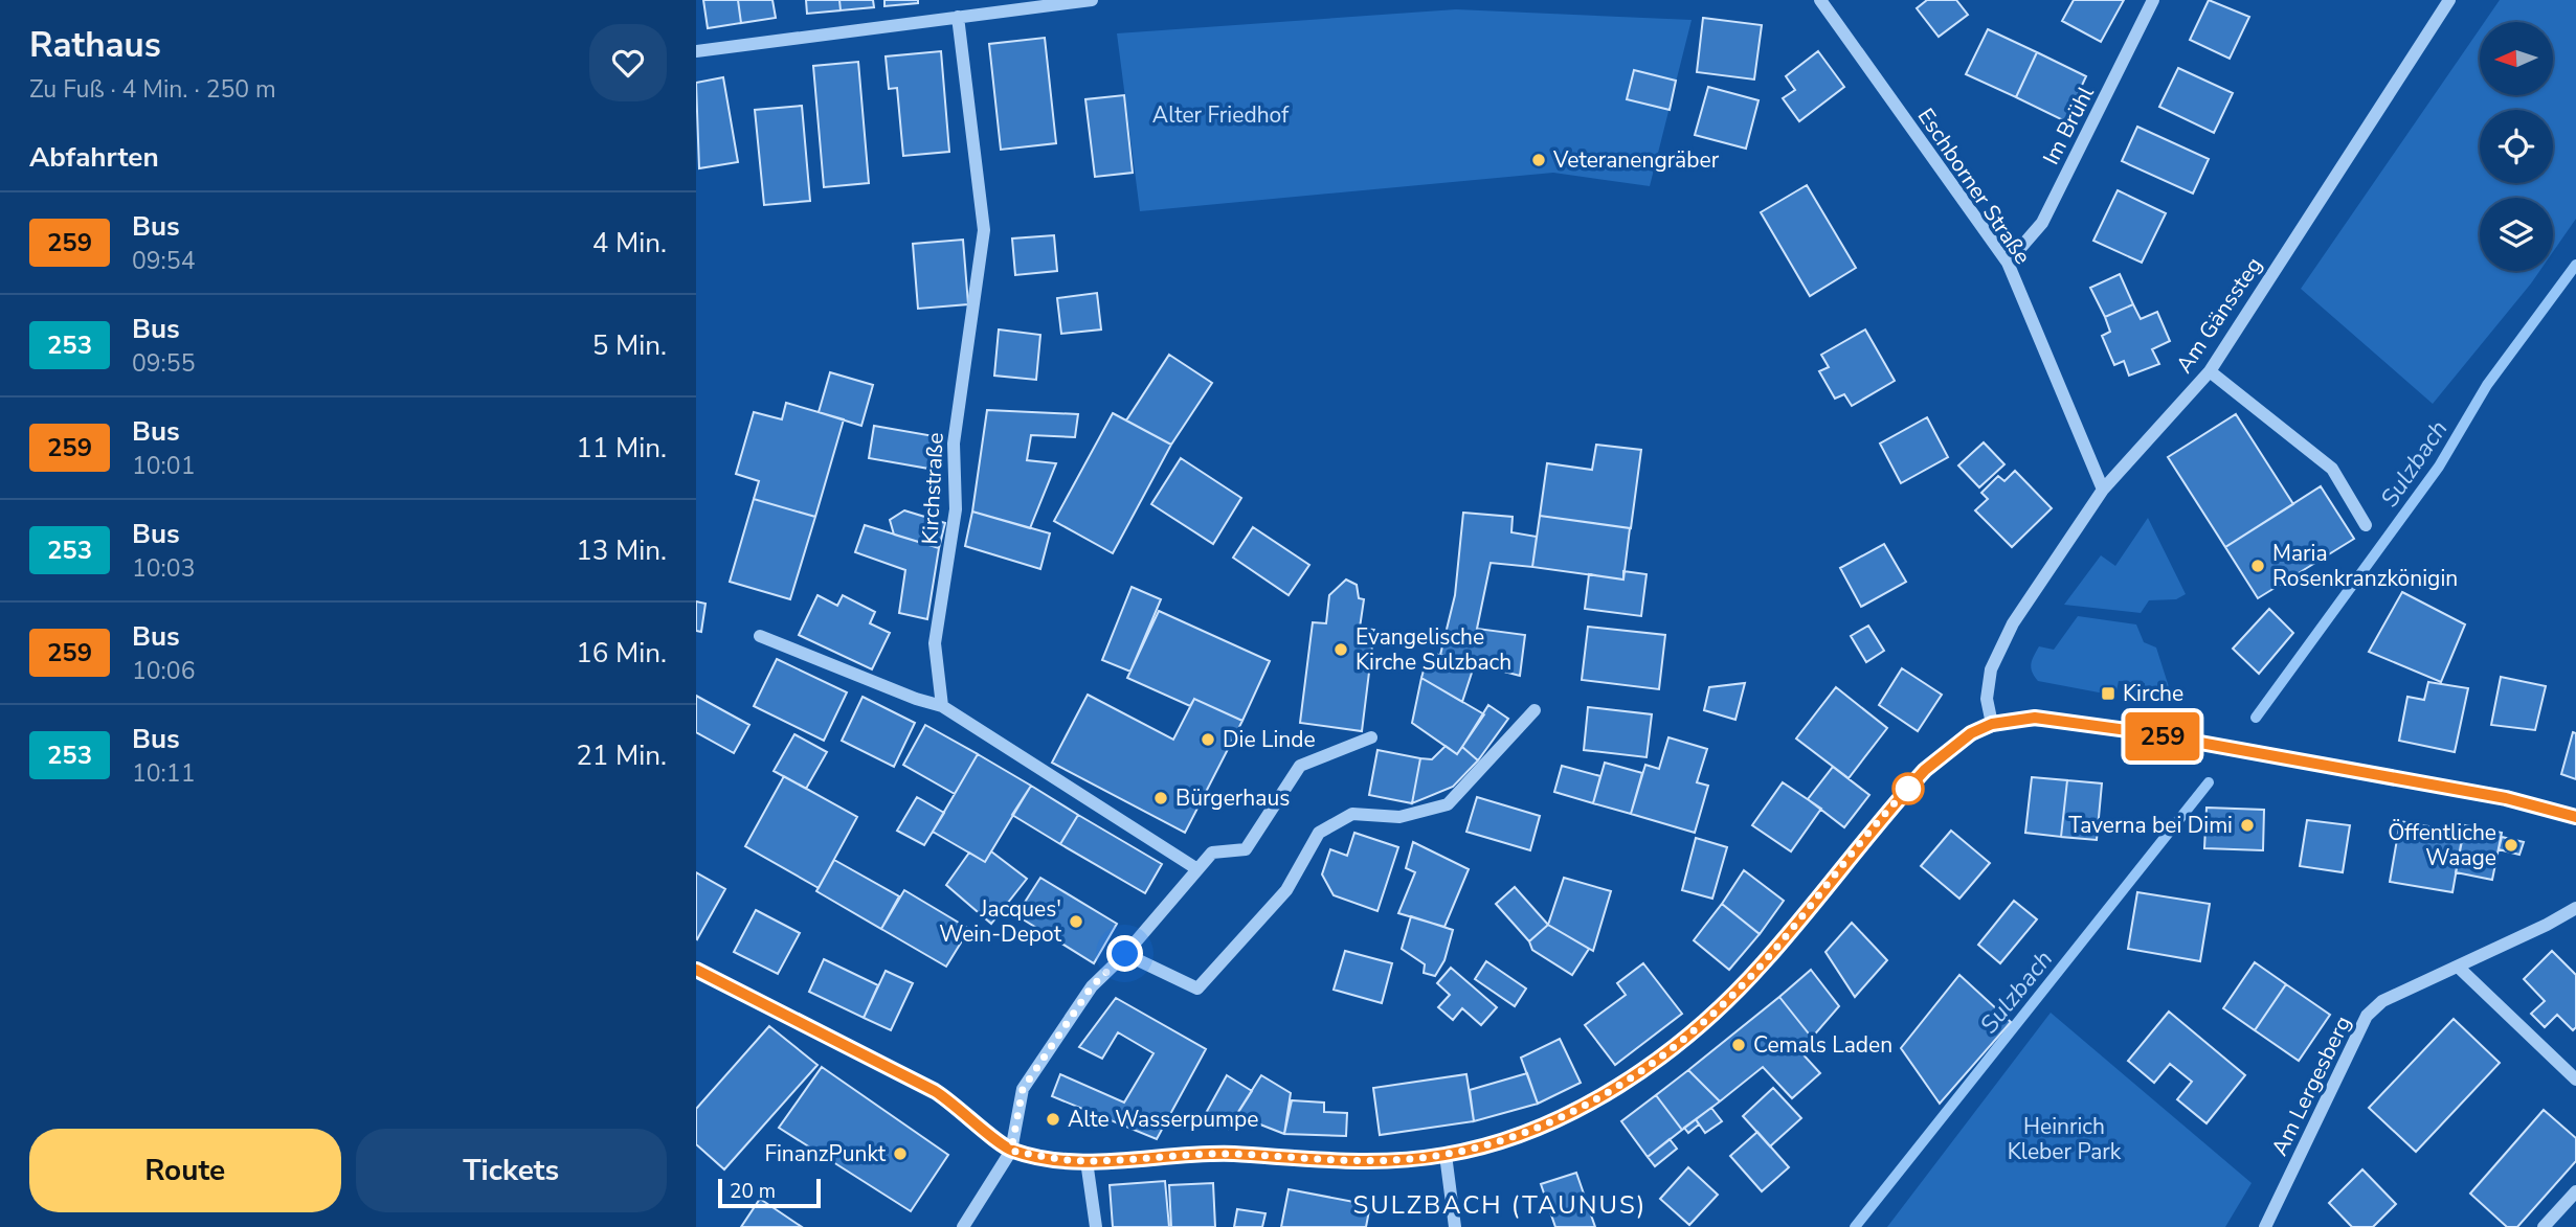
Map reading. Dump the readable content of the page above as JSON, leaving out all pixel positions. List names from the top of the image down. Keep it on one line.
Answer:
{"streets":{"street":["Im Brühl","Eschborner Straße","Am Gänssteg","Kirchstraße","Am Lergesberg"]},"crossings":[["Im Brühl","Eschborner Straße"],["Eschborner Straße","Am Gänssteg"]],"districts":["SULZBACH (TAUNUS)"],"water":["Sulzbach"],"parks":["Alter Friedhof","Heinrich Kleber Park"],"places":{"other":["Veteranengräber","Maria Rosenkranzkönigin","Evangelische Kirche Sulzbach","Die Linde","Bürgerhaus","Taverna bei Dimi","Öffentliche Waage","Jacques' Wein-Depot","Cemals Laden","Alte Wasserpumpe","FinanzPunkt"],"transit":["Kirche"]},"lines":["bus line 259"],"scale_bar":"20 m","north":"left","page":{"heading":[["Rathaus","Zu Fuß · 4 Min. · 250 m"],"Abfahrten"],"on_map":"259","list":[{"mark":"259","name":"Bus","note":"09:54","value":"4 Min."},{"mark":"253","name":"Bus","note":"09:55","value":"5 Min."},{"mark":"259","name":"Bus","note":"10:01","value":"11 Min."},{"mark":"253","name":"Bus","note":"10:03","value":"13 Min."},{"mark":"259","name":"Bus","note":"10:06","value":"16 Min."},{"mark":"253","name":"Bus","note":"10:11","value":"21 Min."}],"buttons":["Route","Tickets"],"scale":"20 m"}}
